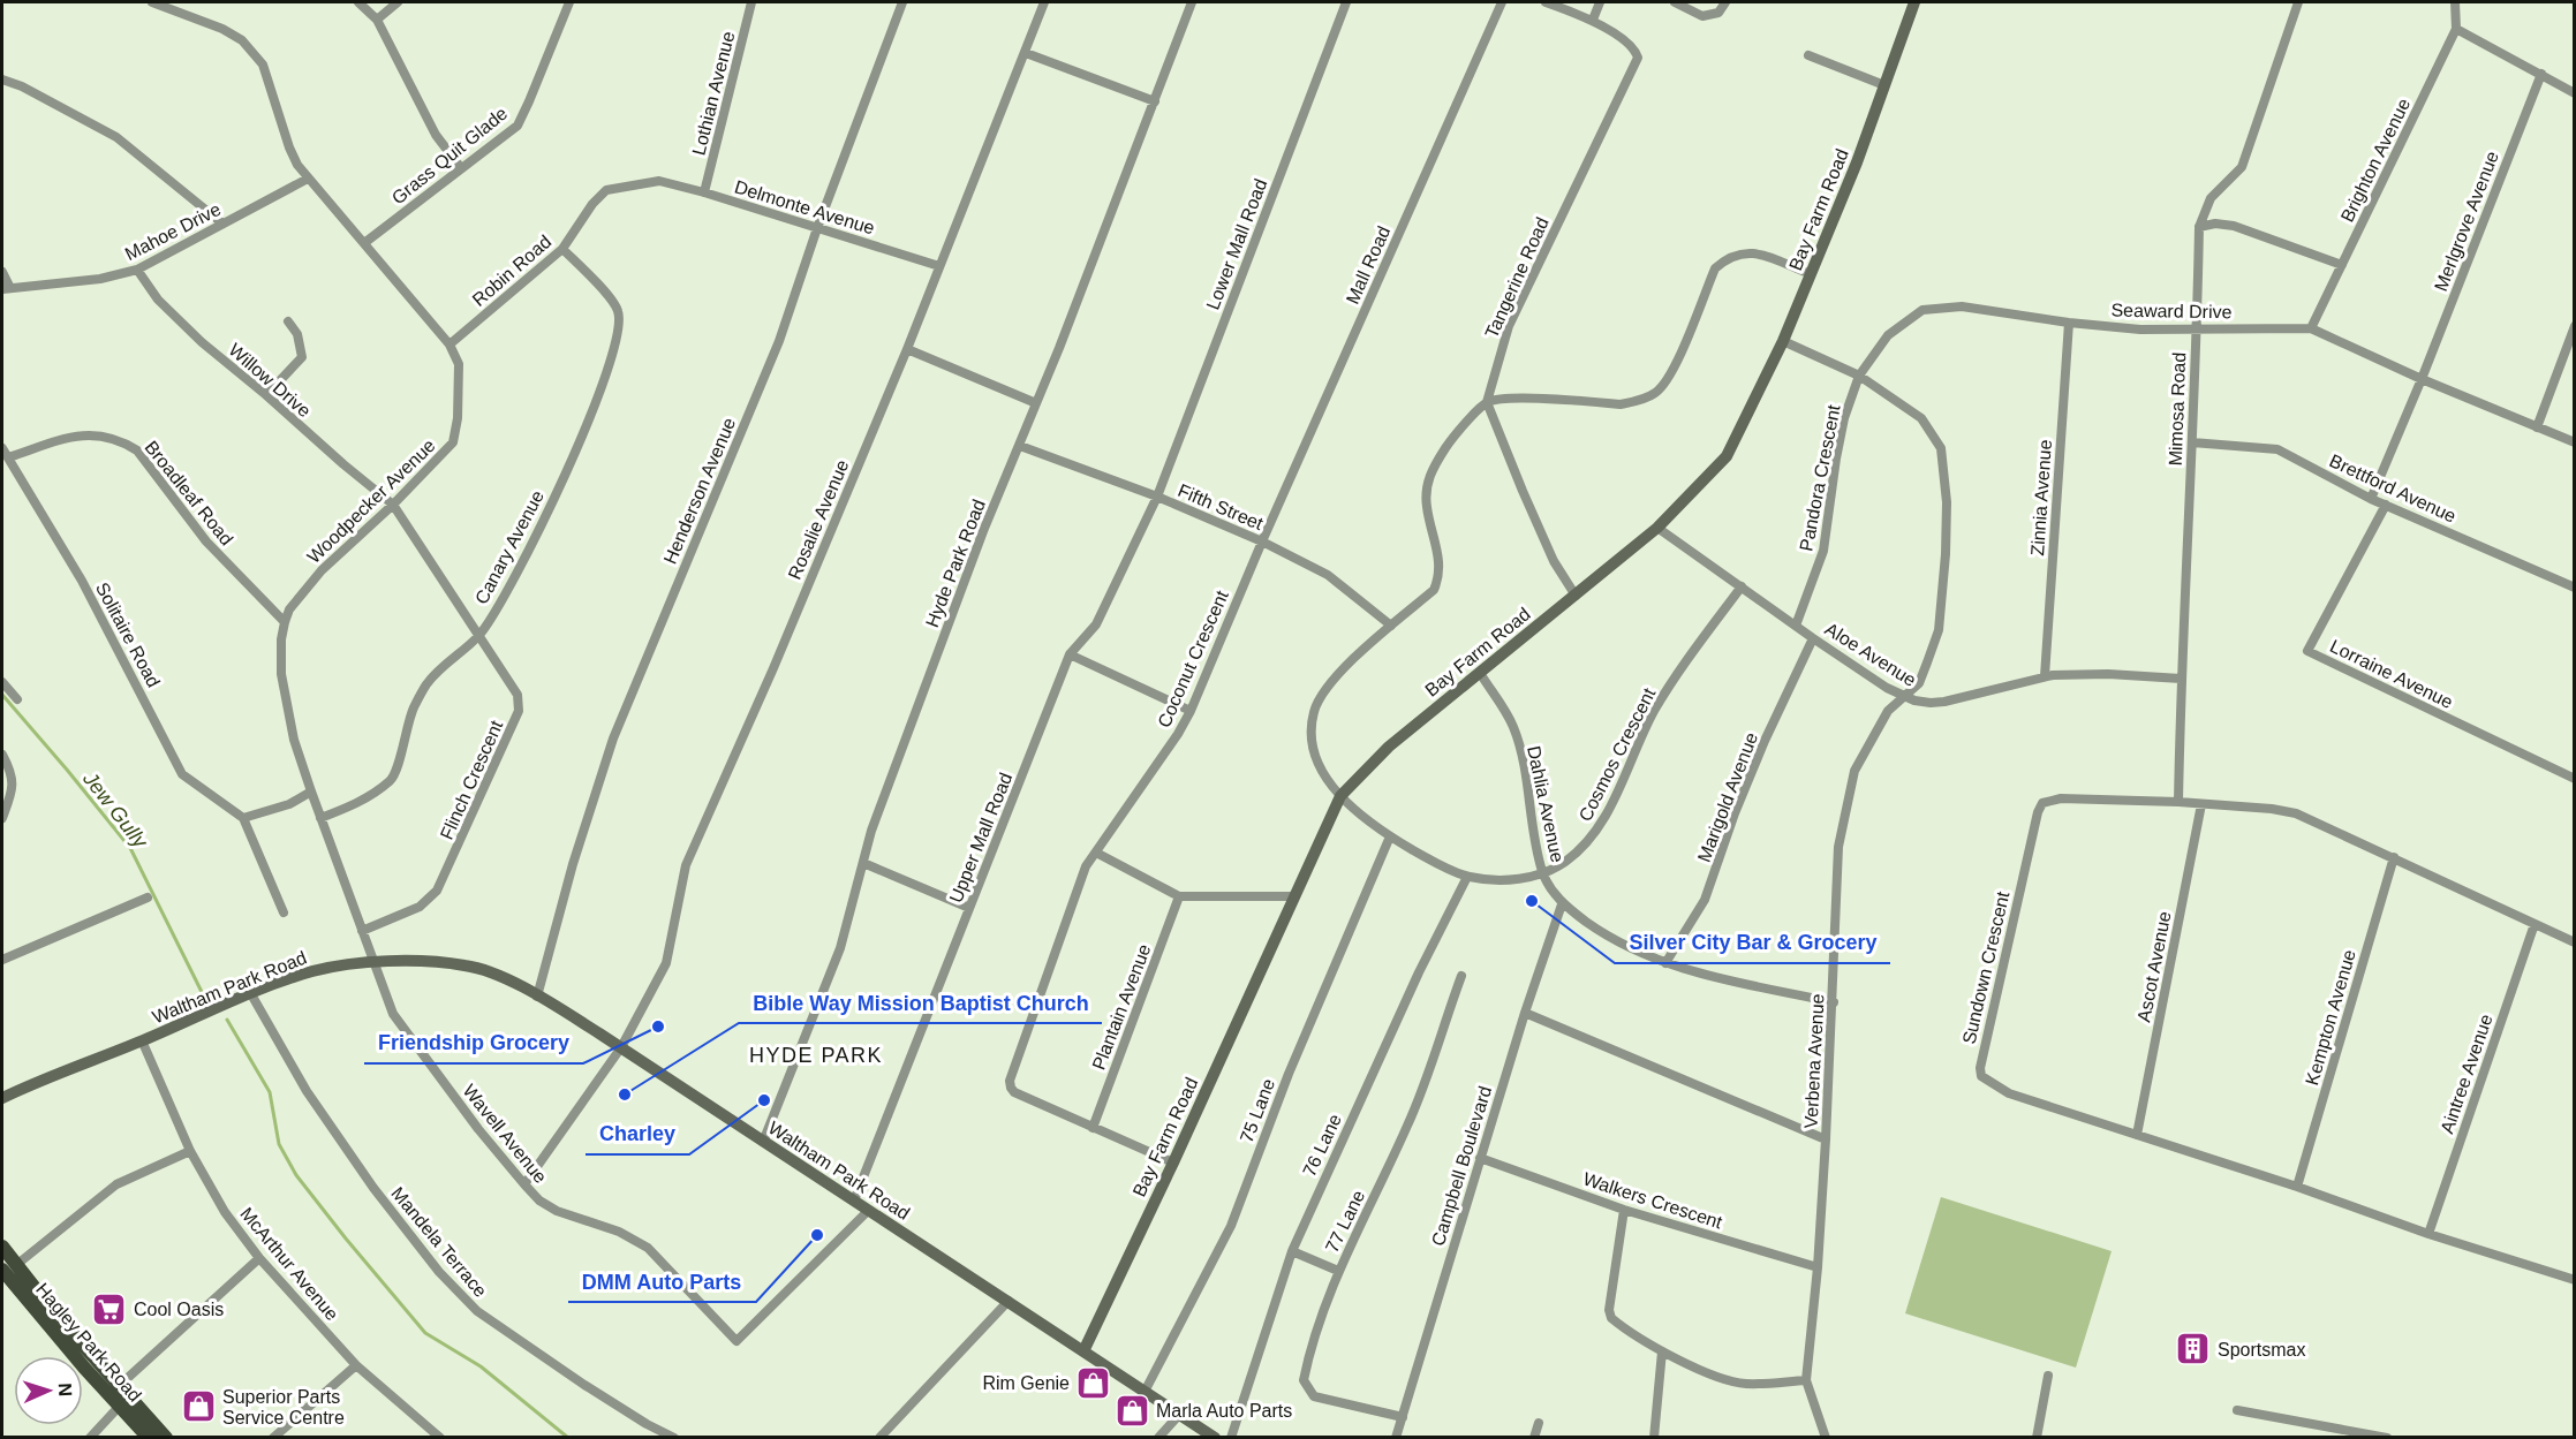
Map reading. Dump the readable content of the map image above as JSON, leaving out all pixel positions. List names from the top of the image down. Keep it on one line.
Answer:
{"streets":{"main road":["Hagley Park Road"],"street":["Lothian Avenue","Grass Quit Glade","Brighton Avenue","Delmonte Avenue","Bay Farm Road","Merlgrove Avenue","Mahoe Drive","Lower Mall Road","Mall Road","Robin Road","Tangerine Road","Seaward Drive","Willow Drive","Mimosa Road","Pandora Crescent","Brettford Avenue","Henderson Avenue","Broadleaf Road","Zinnia Avenue","Woodpecker Avenue","Fifth Street","Rosalie Avenue","Canary Avenue","Hyde Park Road","Solitaire Road","Aloe Avenue","Coconut Crescent","Lorraine Avenue","Cosmos Crescent","Flinch Crescent","Marigold Avenue","Dahlia Avenue","Upper Mall Road","Ascot Avenue","Sundown Crescent","Waltham Park Road","Plantain Avenue","Kempton Avenue","Verbena Avenue","Aintree Avenue","75 Lane","Wavell Avenue","76 Lane","Campbell Boulevard","Walkers Crescent","77 Lane","Mandela Terrace","McArthur Avenue"]},"crossings":[["Lothian Avenue","Delmonte Avenue"],["Grass Quit Glade","Woodpecker Avenue"],["Brighton Avenue","Seaward Drive"],["Delmonte Avenue","Robin Road"],["Delmonte Avenue","Henderson Avenue"],["Delmonte Avenue","Rosalie Avenue"],["Bay Farm Road","Aloe Avenue"],["Bay Farm Road","Coconut Crescent"],["Bay Farm Road","Cosmos Crescent"],["Bay Farm Road","Dahlia Avenue"],["Bay Farm Road","Waltham Park Road"],["Merlgrove Avenue","Seaward Drive"],["Merlgrove Avenue","Brettford Avenue"],["Mahoe Drive","Willow Drive"],["Mahoe Drive","Woodpecker Avenue"],["Lower Mall Road","Fifth Street"],["Lower Mall Road","Upper Mall Road"],["Mall Road","Fifth Street"],["Mall Road","Coconut Crescent"],["Robin Road","Woodpecker Avenue"],["Robin Road","Canary Avenue"],["Tangerine Road","Cosmos Crescent"],["Seaward Drive","Mimosa Road"],["Seaward Drive","Pandora Crescent"],["Seaward Drive","Zinnia Avenue"],["Seaward Drive","Verbena Avenue"],["Willow Drive","Woodpecker Avenue"],["Willow Drive","Flinch Crescent"],["Mimosa Road","Brettford Avenue"],["Mimosa Road","Aloe Avenue"],["Mimosa Road","Sundown Crescent"],["Pandora Crescent","Aloe Avenue"],["Pandora Crescent","Verbena Avenue"],["Brettford Avenue","Lorraine Avenue"],["Henderson Avenue","Waltham Park Road"],["Broadleaf Road","Woodpecker Avenue"],["Broadleaf Road","Solitaire Road"],["Zinnia Avenue","Aloe Avenue"],["Woodpecker Avenue","Canary Avenue"],["Woodpecker Avenue","Flinch Crescent"],["Woodpecker Avenue","Waltham Park Road"],["Woodpecker Avenue","Wavell Avenue"],["Fifth Street","Hyde Park Road"],["Fifth Street","Coconut Crescent"],["Fifth Street","Cosmos Crescent"],["Fifth Street","Upper Mall Road"],["Rosalie Avenue","Waltham Park Road"],["Rosalie Avenue","Wavell Avenue"],["Canary Avenue","Flinch Crescent"],["Hyde Park Road","Waltham Park Road"],["Aloe Avenue","Cosmos Crescent"],["Aloe Avenue","Marigold Avenue"],["Aloe Avenue","Verbena Avenue"],["Coconut Crescent","Plantain Avenue"],["Cosmos Crescent","Dahlia Avenue"],["Cosmos Crescent","75 Lane"],["Cosmos Crescent","76 Lane"],["Marigold Avenue","Dahlia Avenue"],["Dahlia Avenue","Verbena Avenue"],["Dahlia Avenue","Campbell Boulevard"],["Upper Mall Road","Waltham Park Road"],["Ascot Avenue","Sundown Crescent"],["Sundown Crescent","Kempton Avenue"],["Sundown Crescent","Aintree Avenue"],["Waltham Park Road","75 Lane"],["Waltham Park Road","Wavell Avenue"],["Waltham Park Road","Mandela Terrace"],["Waltham Park Road","McArthur Avenue"],["Verbena Avenue","Walkers Crescent"],["Campbell Boulevard","Walkers Crescent"],["Campbell Boulevard","77 Lane"]],"districts":["HYDE PARK"],"water":["Jew Gully"],"places":{"other":["Silver City Bar & Grocery","Friendship Grocery","Bible Way Mission Baptist Church","Charley","DMM Auto Parts"],"supermarket":["Cool Oasis"],"building":["Sportsmax"],"shop":["Rim Genie","Superior Parts Service Centre","Marla Auto Parts"]},"north":"right"}
